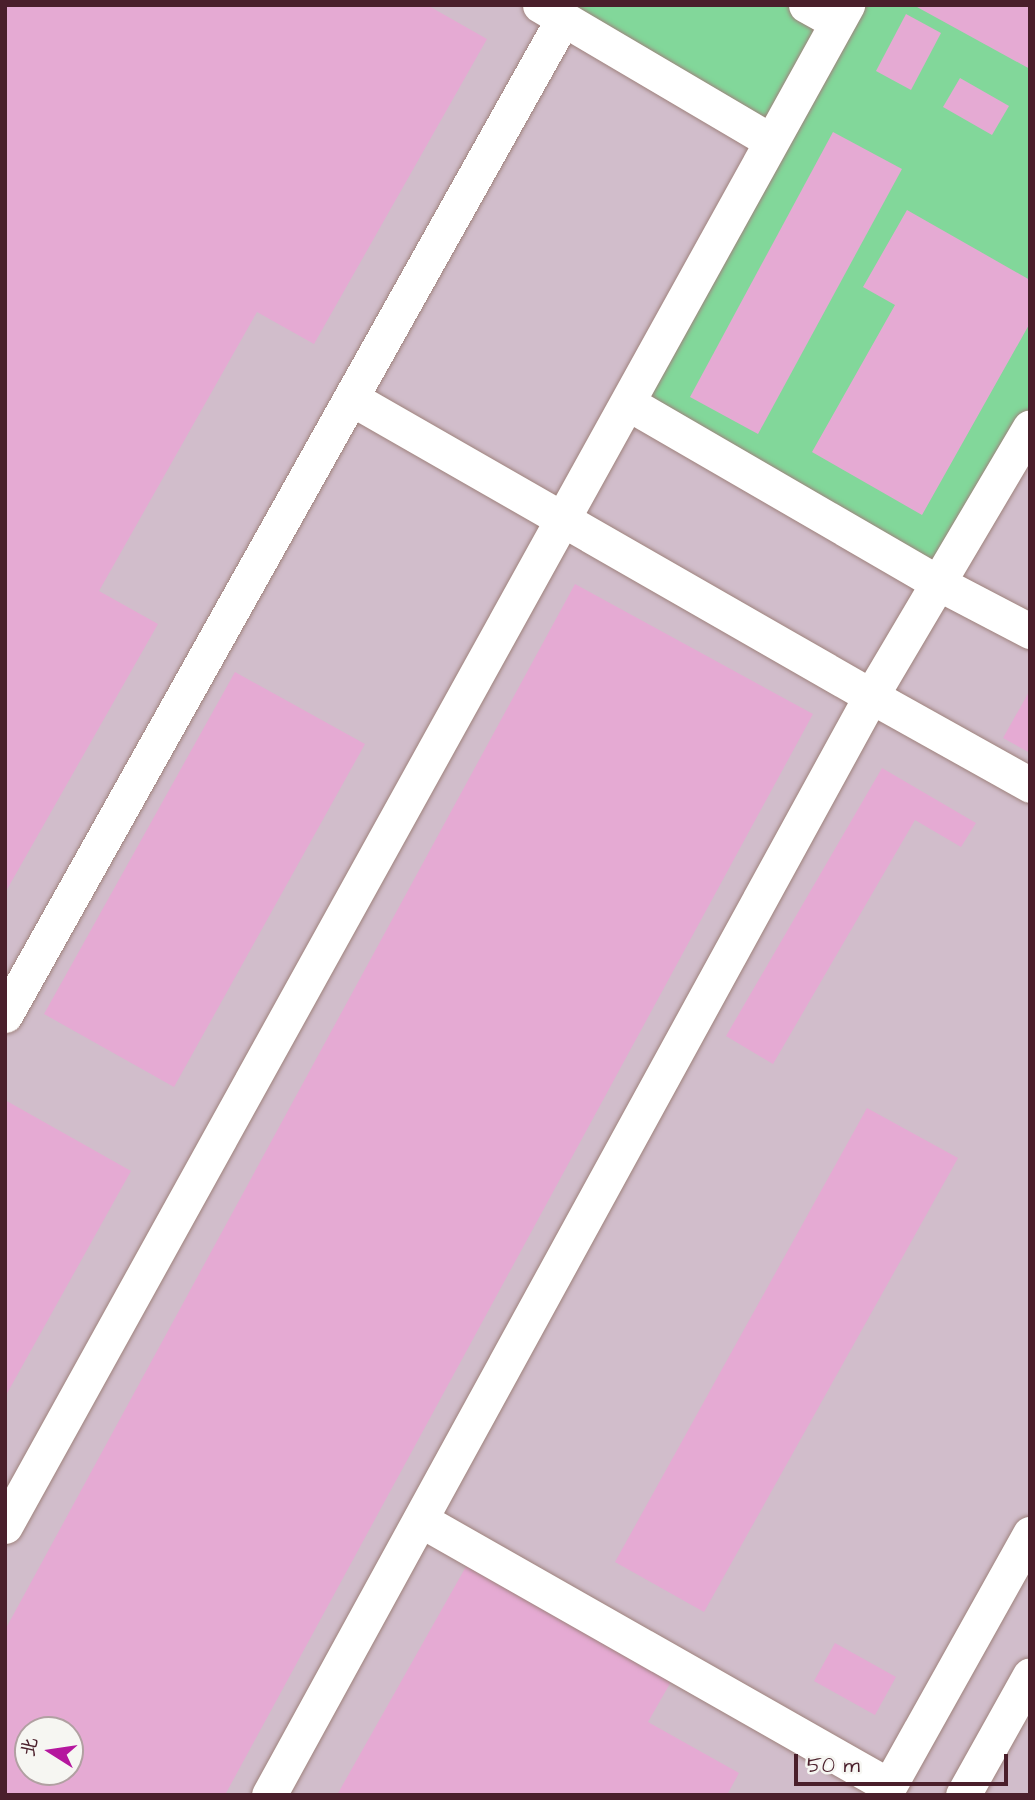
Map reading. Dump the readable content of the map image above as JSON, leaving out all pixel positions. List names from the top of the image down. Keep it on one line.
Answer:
{"scale_bar":"50 m","north":"left"}
